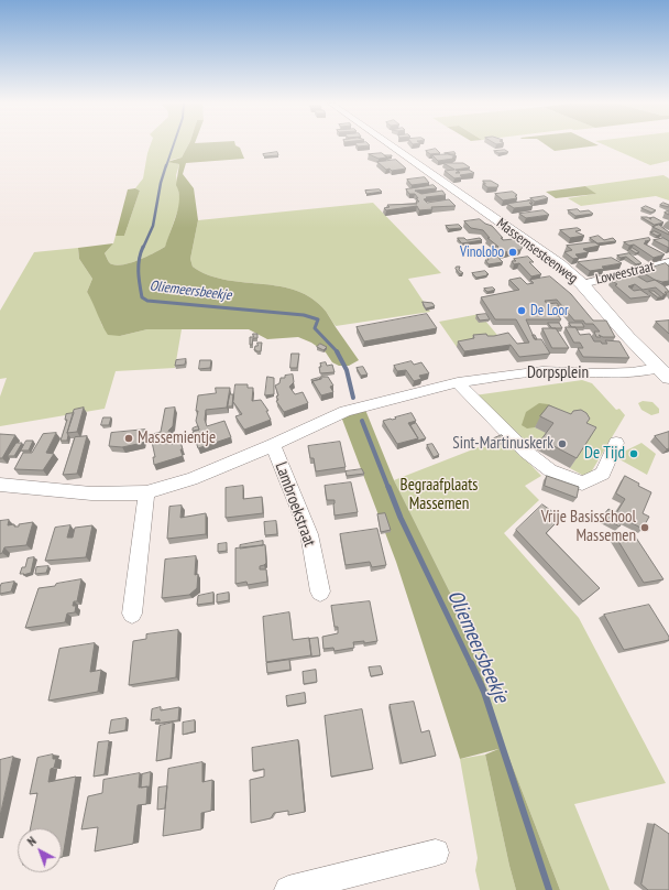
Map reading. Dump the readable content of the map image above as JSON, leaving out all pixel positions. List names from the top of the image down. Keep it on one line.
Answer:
{"streets":{"main road":["Massemsesteenweg"],"street":["Loweestraat","Dorpsplein","Lambroekstraat"]},"crossings":[["Massemsesteenweg","Loweestraat"],["Massemsesteenweg","Dorpsplein"],["Dorpsplein","Lambroekstraat"]],"water":["Oliemeersbeekje"],"parks":["Begraafplaats Massemen"],"places":["Vinolobo","De Loor","Massemientje","Sint-Martinuskerk","De Tijd","Vrije Basisschool Massemen"],"north":"top left"}
